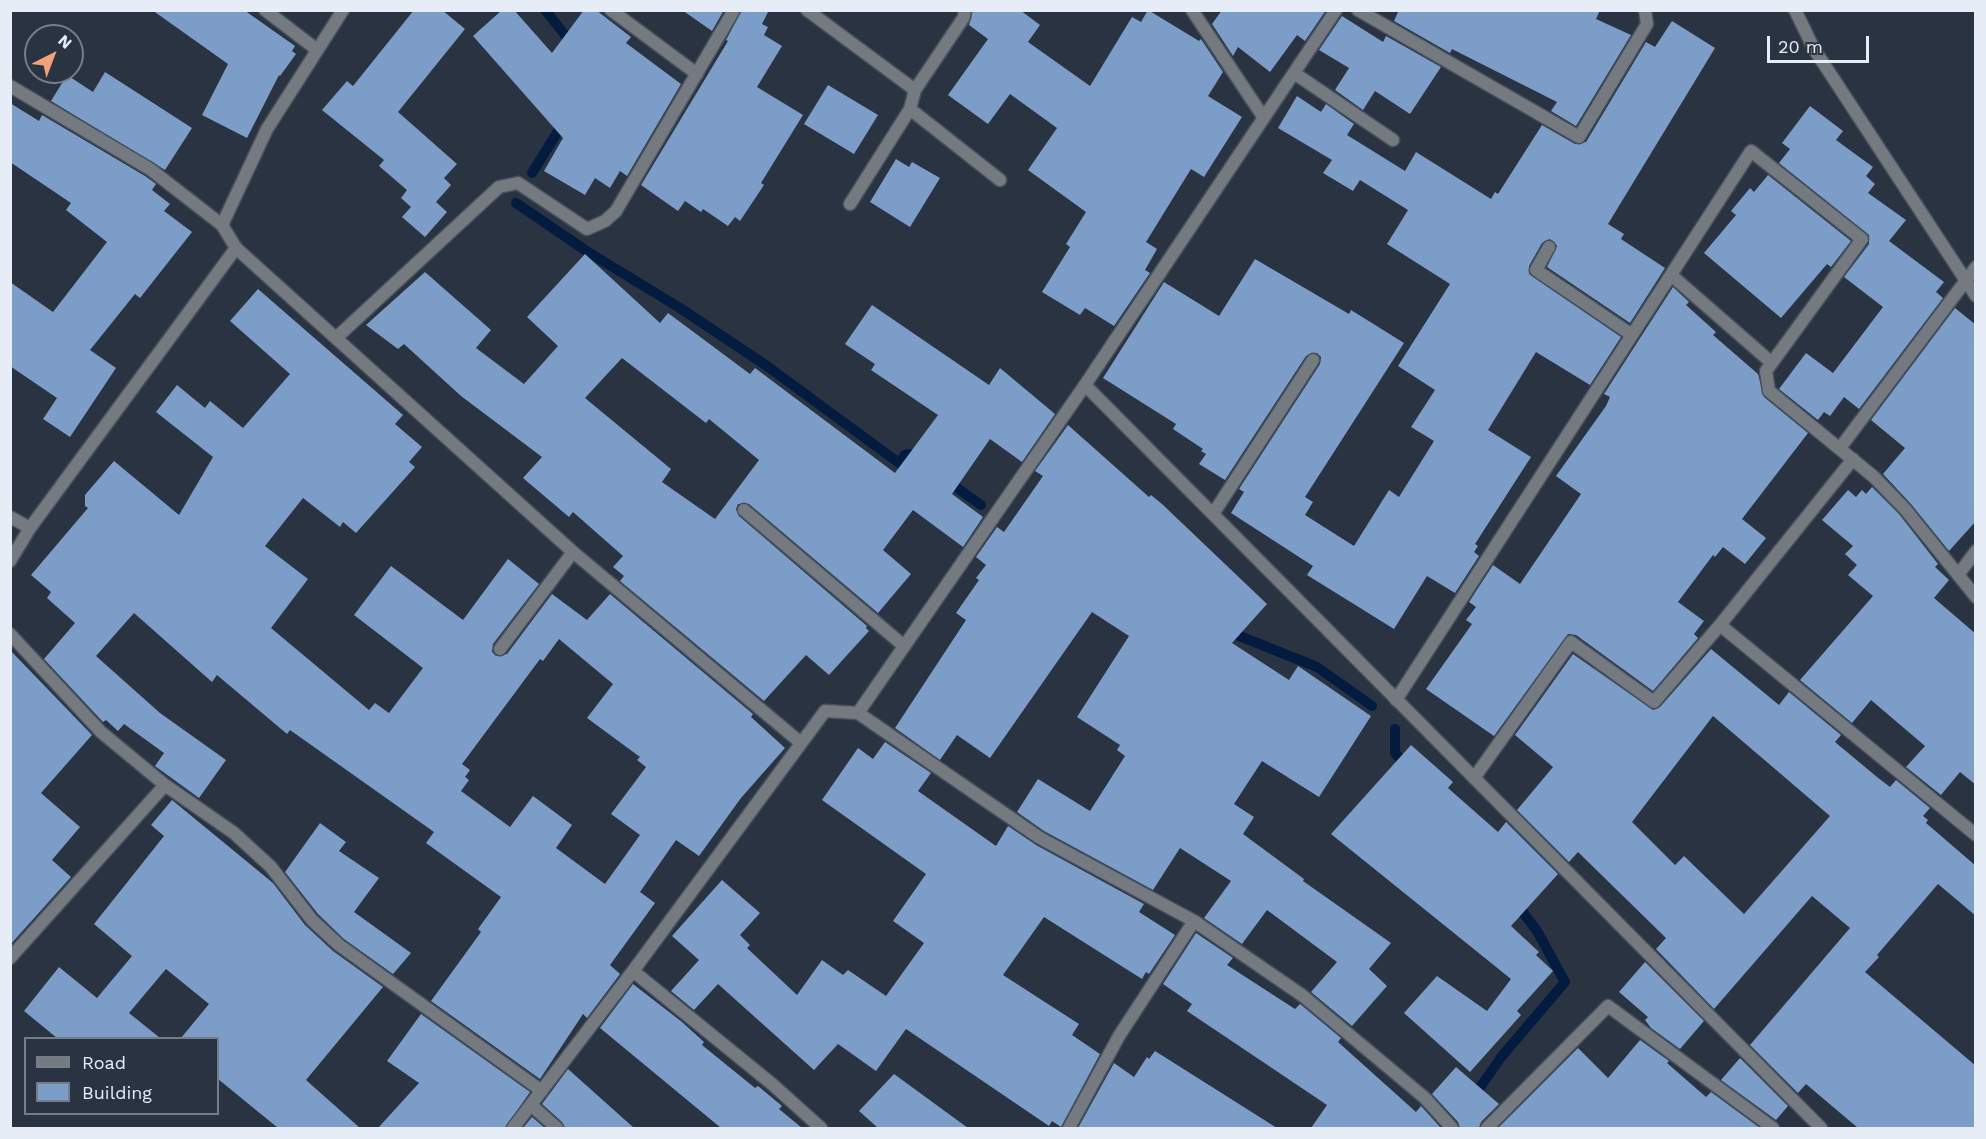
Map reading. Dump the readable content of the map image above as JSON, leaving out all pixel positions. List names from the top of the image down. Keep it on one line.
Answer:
{"legend":["Road","Building"],"scale_bar":"20 m","north":"top right"}
